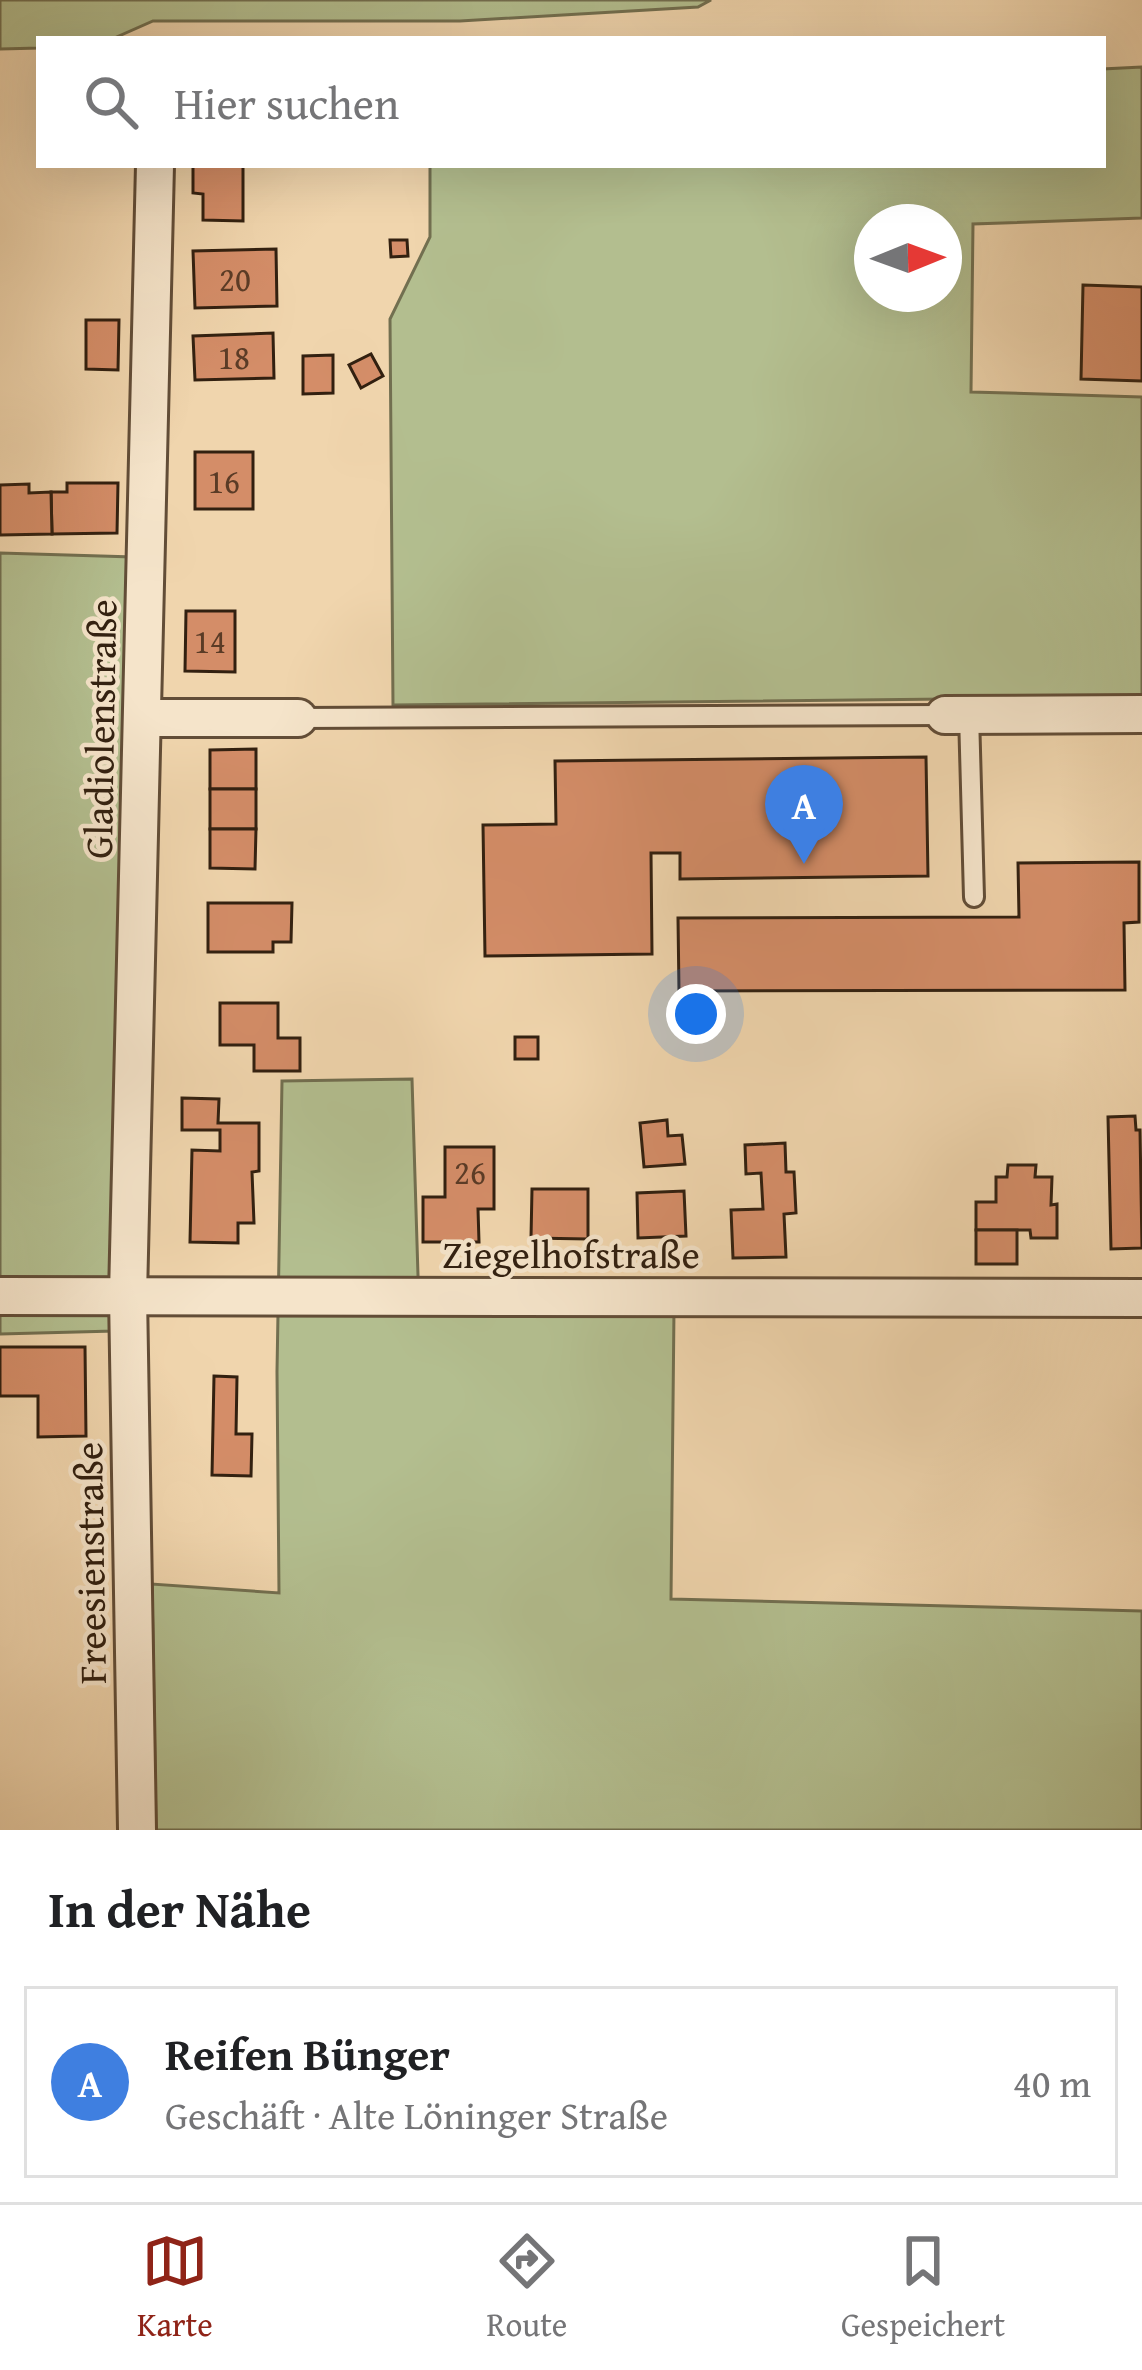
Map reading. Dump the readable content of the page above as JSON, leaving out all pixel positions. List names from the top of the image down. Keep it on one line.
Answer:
{"streets":{"street":["Gladiolenstraße","Ziegelhofstraße","Freesienstraße"]},"crossings":[["Gladiolenstraße","Ziegelhofstraße"],["Gladiolenstraße","Freesienstraße"],["Ziegelhofstraße","Freesienstraße"]],"house_numbers":["20","18","16","14","26"],"north":"right","page":{"search":"Hier suchen","pins":"A","heading":"In der Nähe","list":[{"mark":"A","name":"Reifen Bünger","note":"Geschäft · Alte Löninger Straße","value":"40 m"}],"nav":["Karte","Route","Gespeichert"]}}
